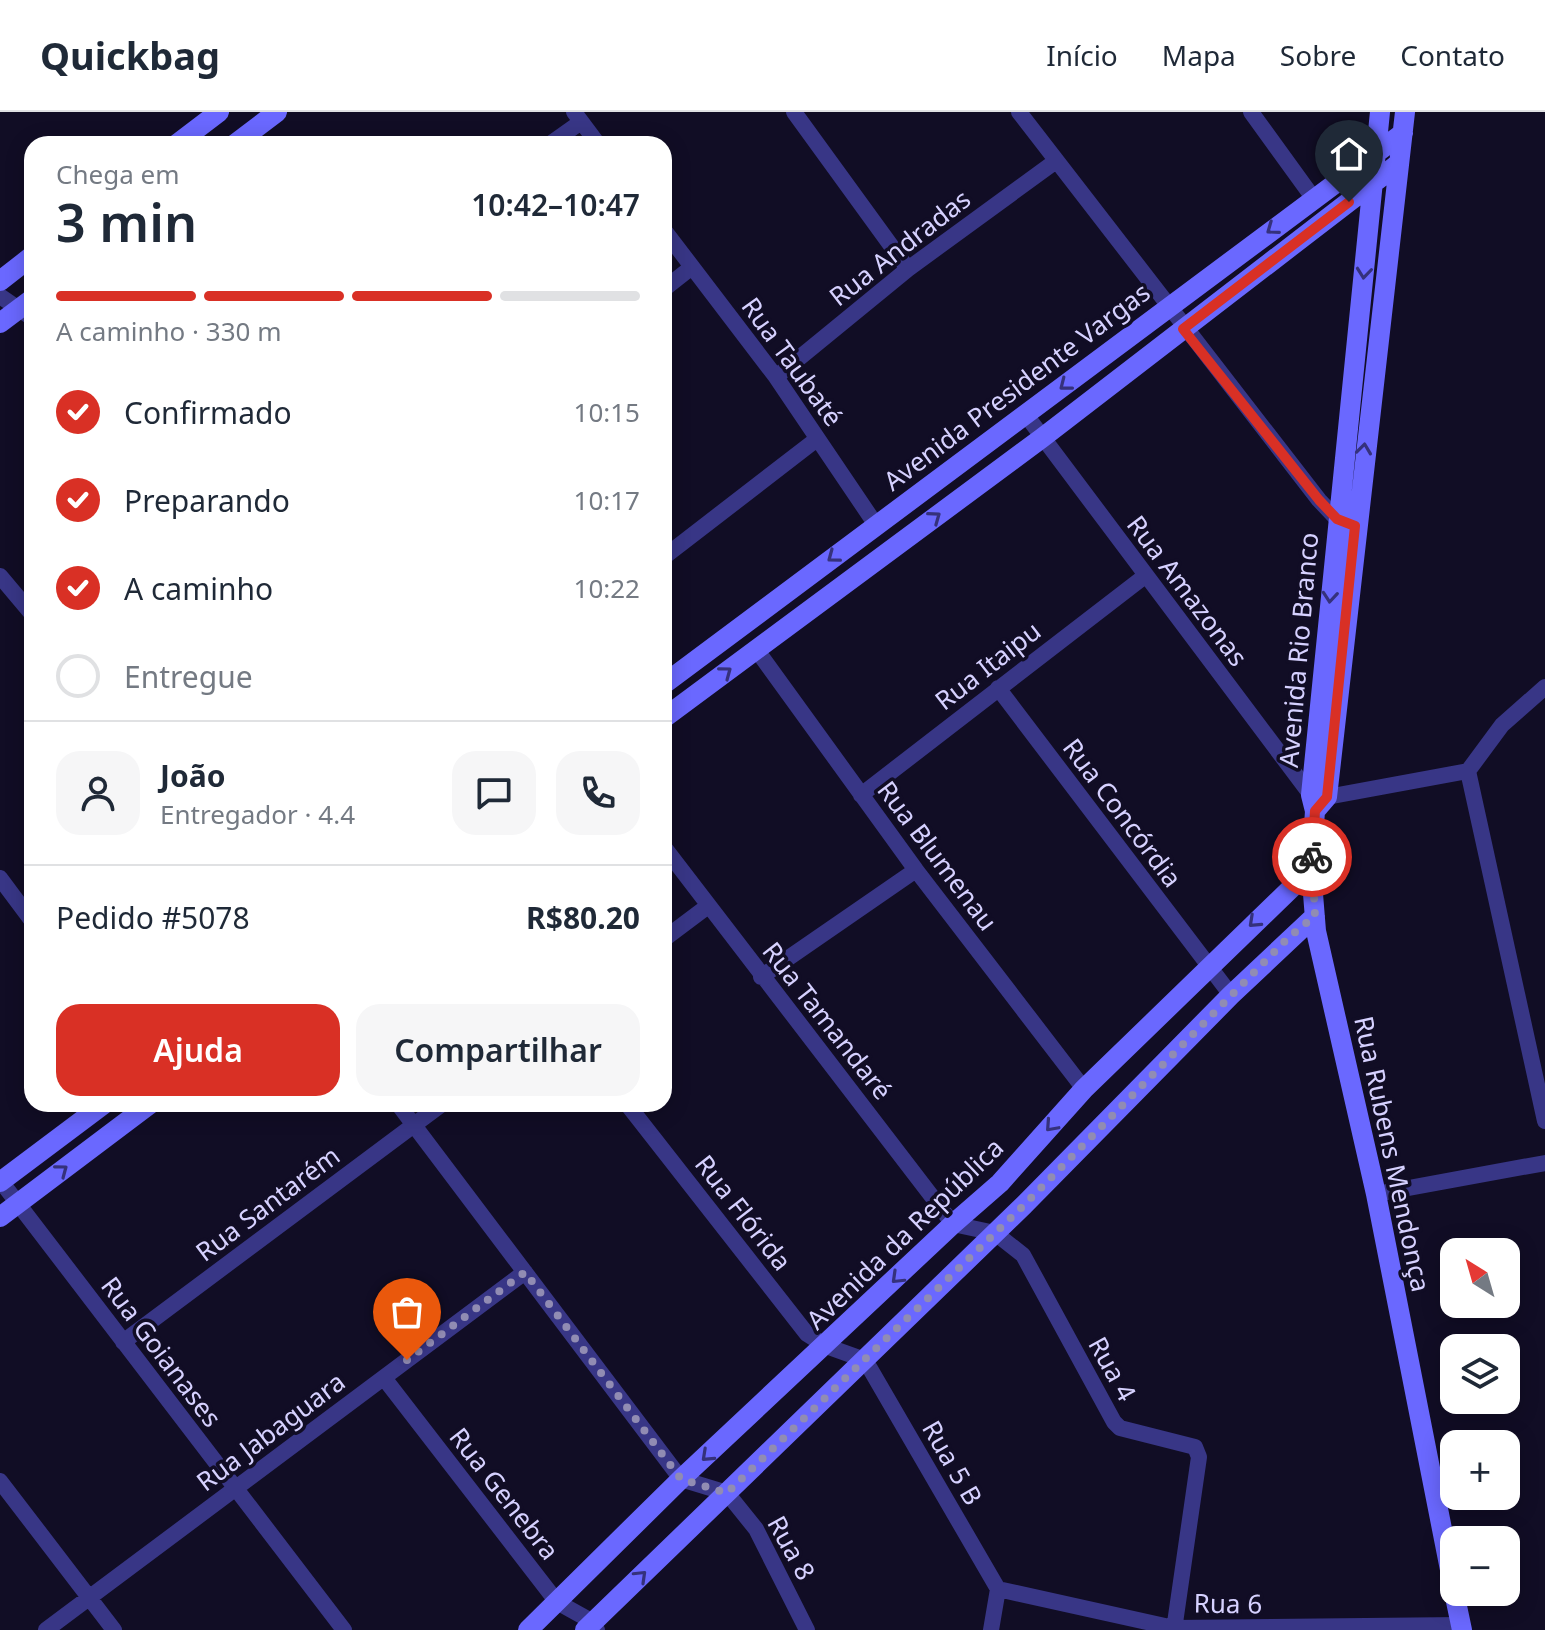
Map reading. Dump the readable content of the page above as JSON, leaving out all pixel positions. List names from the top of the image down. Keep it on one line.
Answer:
{"streets":{"street":["Rua Andradas","Rua Taubaté","Avenida Presidente Vargas","Rua Amazonas","Avenida Rio Branco","Rua Itaipu","Rua Concórdia","Rua Blumenau","Rua Tamandaré","Rua Rubens Mendonça","Rua Santarém","Rua Flórida","Avenida da República","Rua Goianases","Rua 4","Rua Jabaguara","Rua 5 B","Rua Genebra","Rua 8","Rua 6"]},"crossings":[["Rua Andradas","Rua Taubaté"],["Rua Taubaté","Avenida Presidente Vargas"],["Avenida Presidente Vargas","Rua Amazonas"],["Avenida Presidente Vargas","Avenida Rio Branco"],["Avenida Presidente Vargas","Rua Blumenau"],["Rua Amazonas","Avenida Rio Branco"],["Rua Amazonas","Rua Itaipu"],["Avenida Rio Branco","Rua Rubens Mendonça"],["Avenida Rio Branco","Avenida da República"],["Rua Itaipu","Rua Concórdia"],["Rua Itaipu","Rua Blumenau"],["Rua Concórdia","Avenida da República"],["Rua Blumenau","Avenida da República"],["Rua Tamandaré","Avenida da República"],["Rua Tamandaré","Rua 4"],["Rua Rubens Mendonça","Avenida da República"],["Rua Rubens Mendonça","Rua 6"],["Rua Santarém","Rua Goianases"],["Rua Flórida","Avenida da República"],["Avenida da República","Rua 4"],["Avenida da República","Rua Genebra"],["Rua Goianases","Rua Jabaguara"],["Rua 4","Rua 6"],["Rua Jabaguara","Rua Genebra"],["Rua 5 B","Rua 6"]],"north":"top left","page":{"header":"Quickbag","nav":["Início","Mapa","Sobre","Contato"],"heading":["3 min","Chega em","10:42–10:47"],"panel":["João","Entregador · 4.4","Pedido #5078","R$80.20"],"bar":"A caminho · 330 m","list":[["Confirmado","10:15"],["Preparando","10:17"],["A caminho","10:22"],"Entregue"],"buttons":["Ajuda","Compartilhar"],"map_buttons":["+","−"]}}
